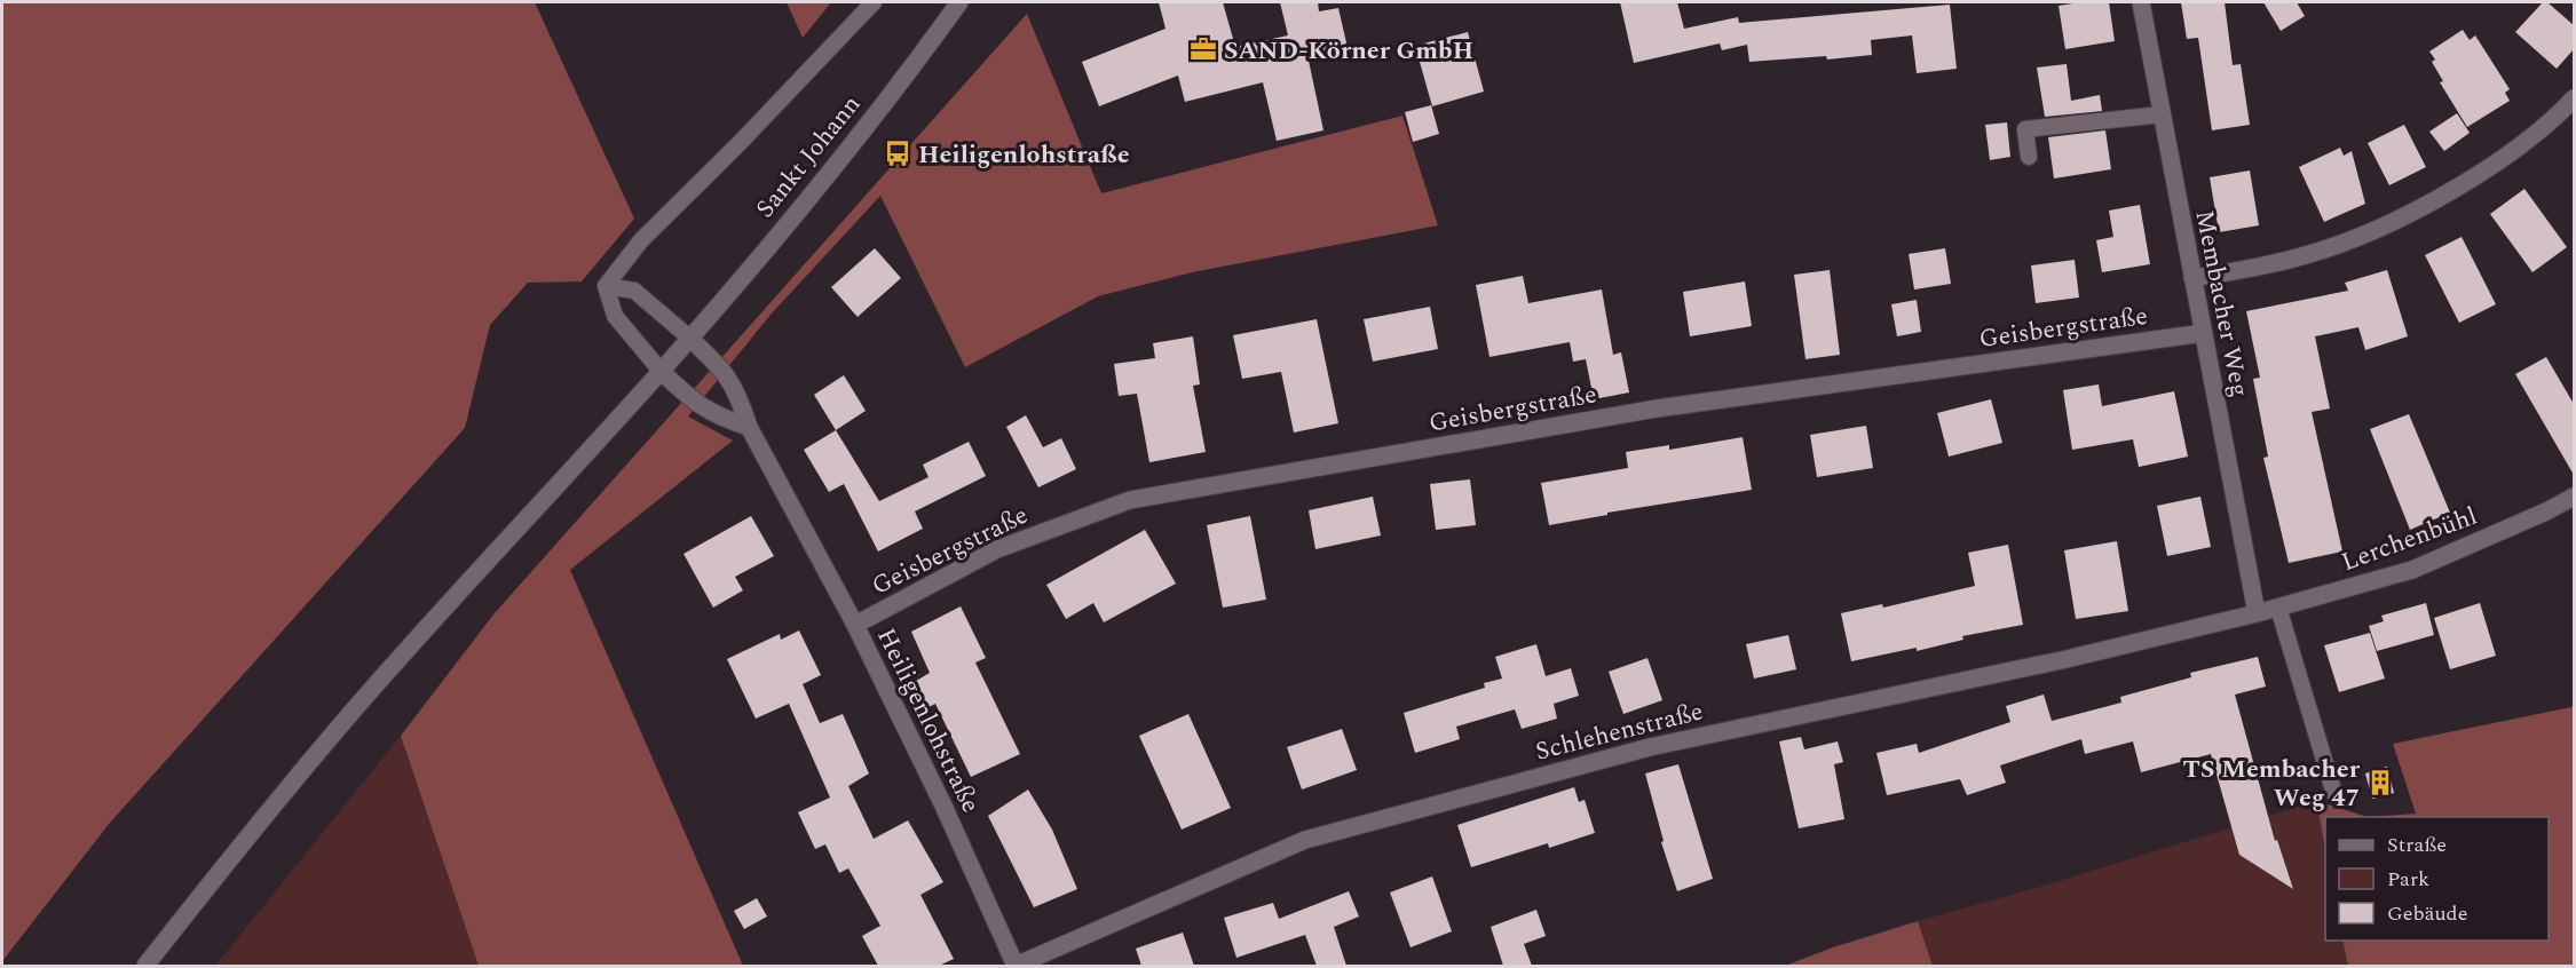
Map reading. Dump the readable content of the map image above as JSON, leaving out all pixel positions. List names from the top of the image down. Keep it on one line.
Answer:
{"streets":{"street":["Sankt Johann","Membacher Weg","Geisbergstraße","Lerchenbühl","Heiligenlohstraße","Schlehenstraße"]},"crossings":[["Sankt Johann","Heiligenlohstraße"],["Membacher Weg","Geisbergstraße"],["Membacher Weg","Lerchenbühl"],["Membacher Weg","Schlehenstraße"],["Geisbergstraße","Heiligenlohstraße"],["Lerchenbühl","Schlehenstraße"],["Heiligenlohstraße","Schlehenstraße"]],"places":{"office":["SAND-Körner GmbH"],"bus stop":["Heiligenlohstraße"],"building":["TS Membacher Weg 47"]},"legend":["Straße","Park","Gebäude"]}
